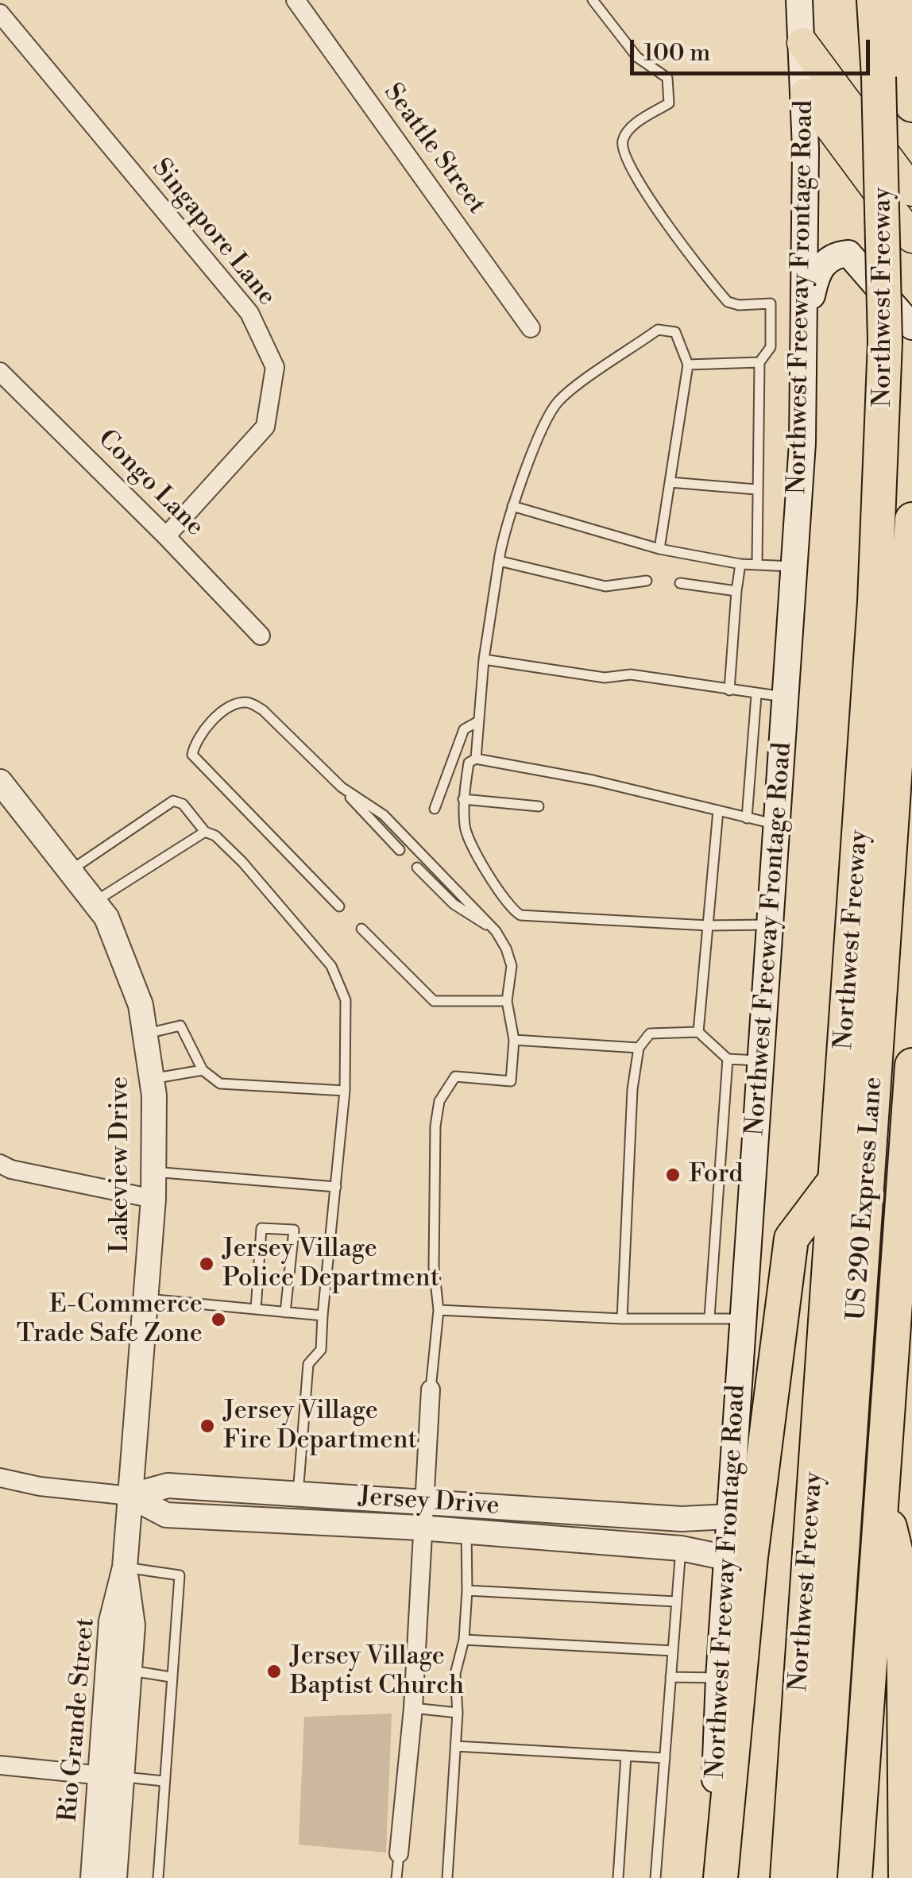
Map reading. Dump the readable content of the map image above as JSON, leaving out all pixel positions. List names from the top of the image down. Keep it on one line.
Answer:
{"streets":{"highway":["Northwest Freeway","US 290 Express Lane"],"main road":["Northwest Freeway Frontage Road"],"street":["Seattle Street","Singapore Lane","Congo Lane","Lakeview Drive","Jersey Drive","Rio Grande Street"]},"crossings":[["Singapore Lane","Congo Lane"],["Northwest Freeway Frontage Road","Jersey Drive"],["Lakeview Drive","Jersey Drive"],["Lakeview Drive","Rio Grande Street"],["Jersey Drive","Rio Grande Street"]],"places":["Ford","Jersey Village Police Department","E-Commerce Trade Safe Zone","Jersey Village Fire Department","Jersey Village Baptist Church"],"scale_bar":"100 m"}
